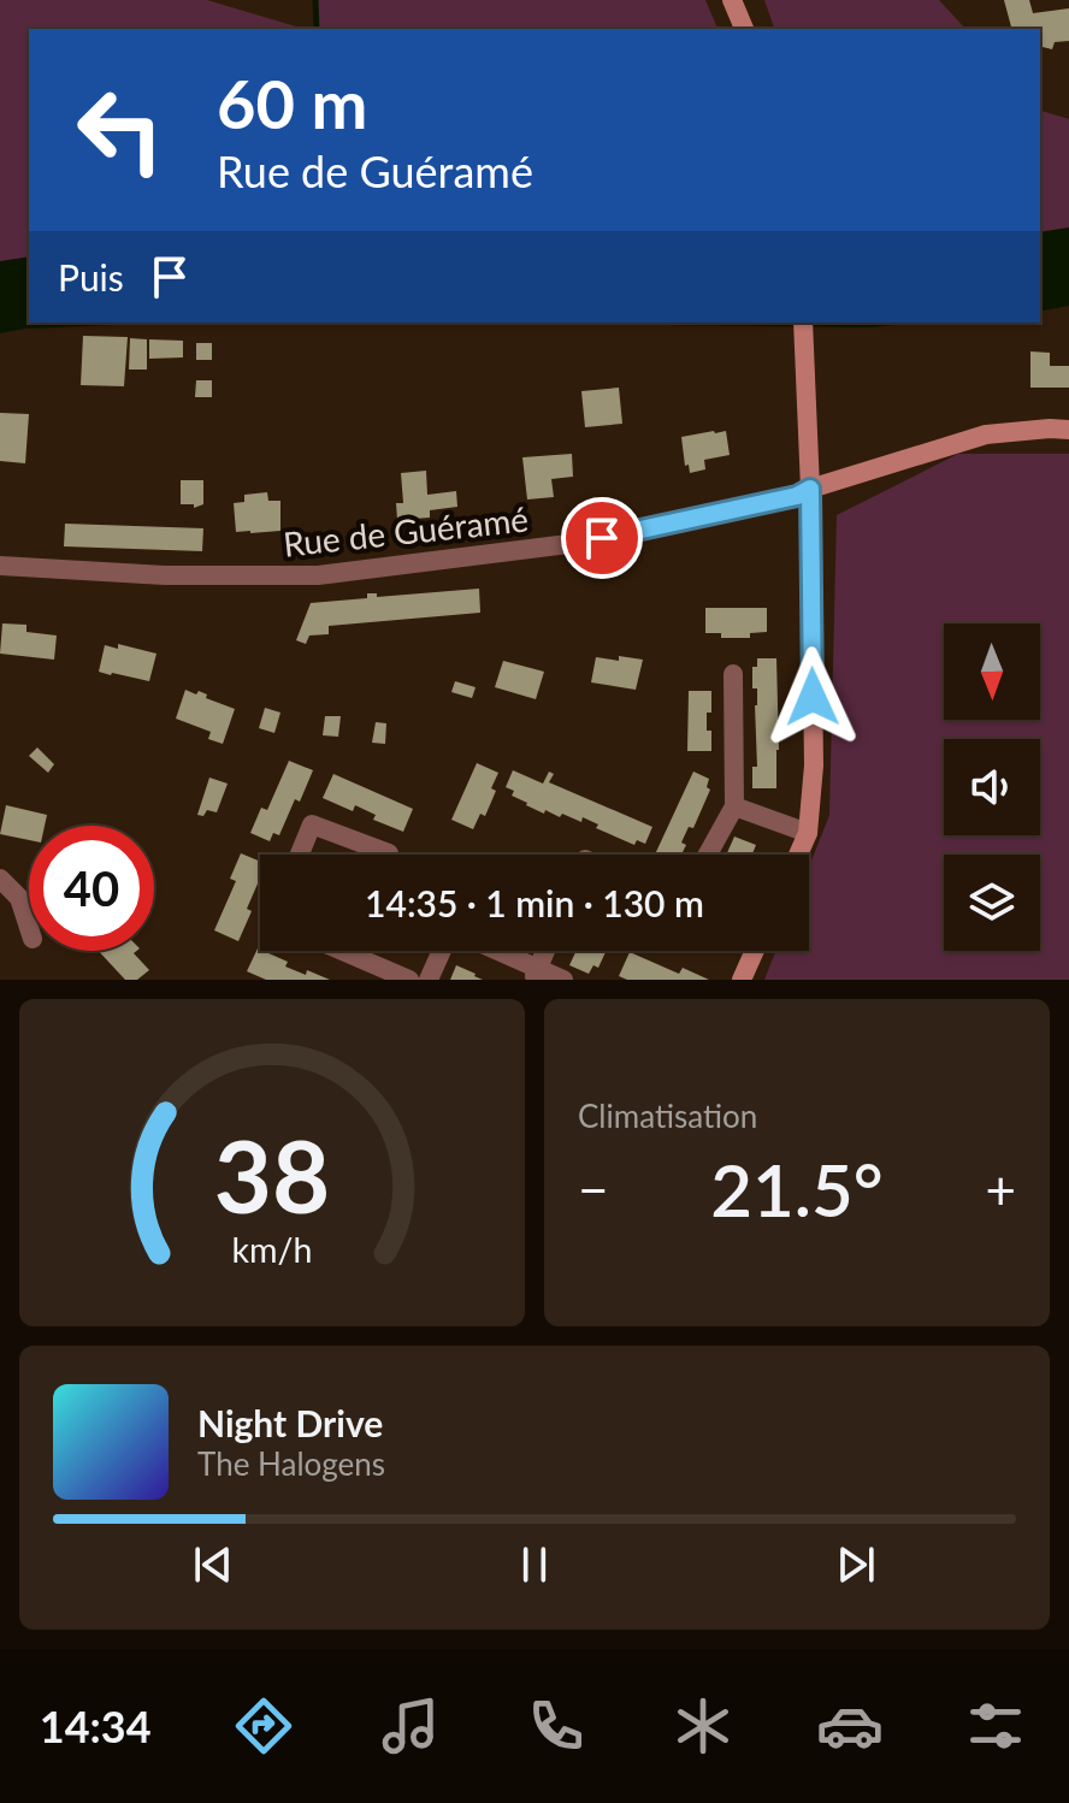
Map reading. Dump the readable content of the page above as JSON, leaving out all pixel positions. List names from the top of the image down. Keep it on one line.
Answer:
{"streets":{"street":["Rue de Guéramé"]},"north":"bottom","page":{"turn":["60 m","Rue de Guéramé"],"then":"Puis","limit":"40","trip":"14:35 · 1 min · 130 m","tile":"Climatisation","heat":["−","21.5°","+"],"song":["Night Drive","The Halogens"],"tabs":"14:34","gauge":["38","km/h"]}}
